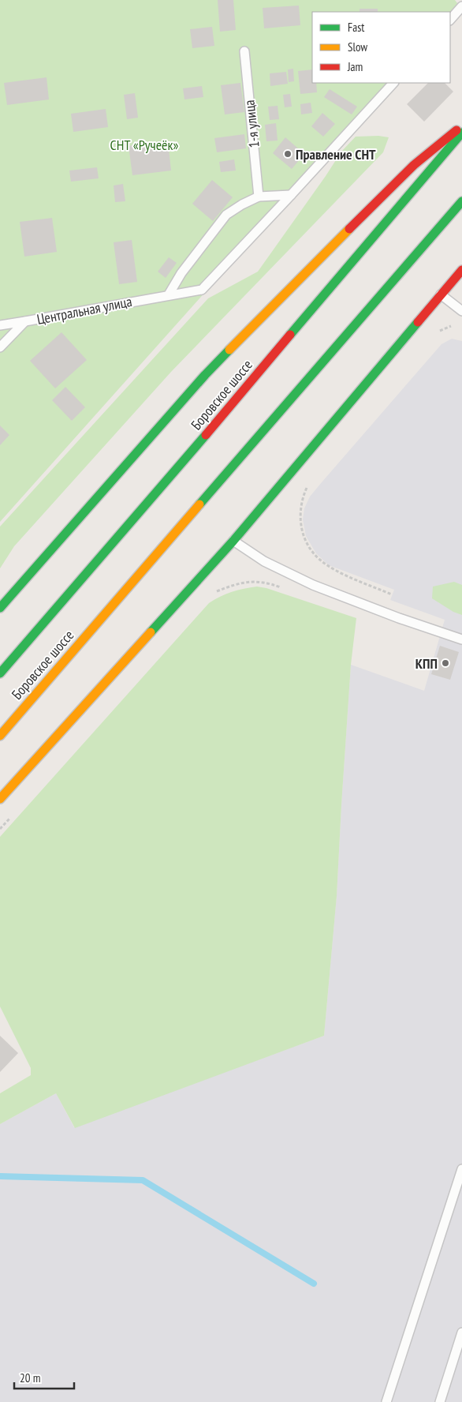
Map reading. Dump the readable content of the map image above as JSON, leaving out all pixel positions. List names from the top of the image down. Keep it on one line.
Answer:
{"streets":{"main road":["Боровское шоссе"],"lane":["1-я улица","Центральная улица"]},"parks":["СНТ «Ручеёк»"],"places":["Правление СНТ","КПП"],"legend":["Fast","Slow","Jam"],"scale_bar":"20 m"}
